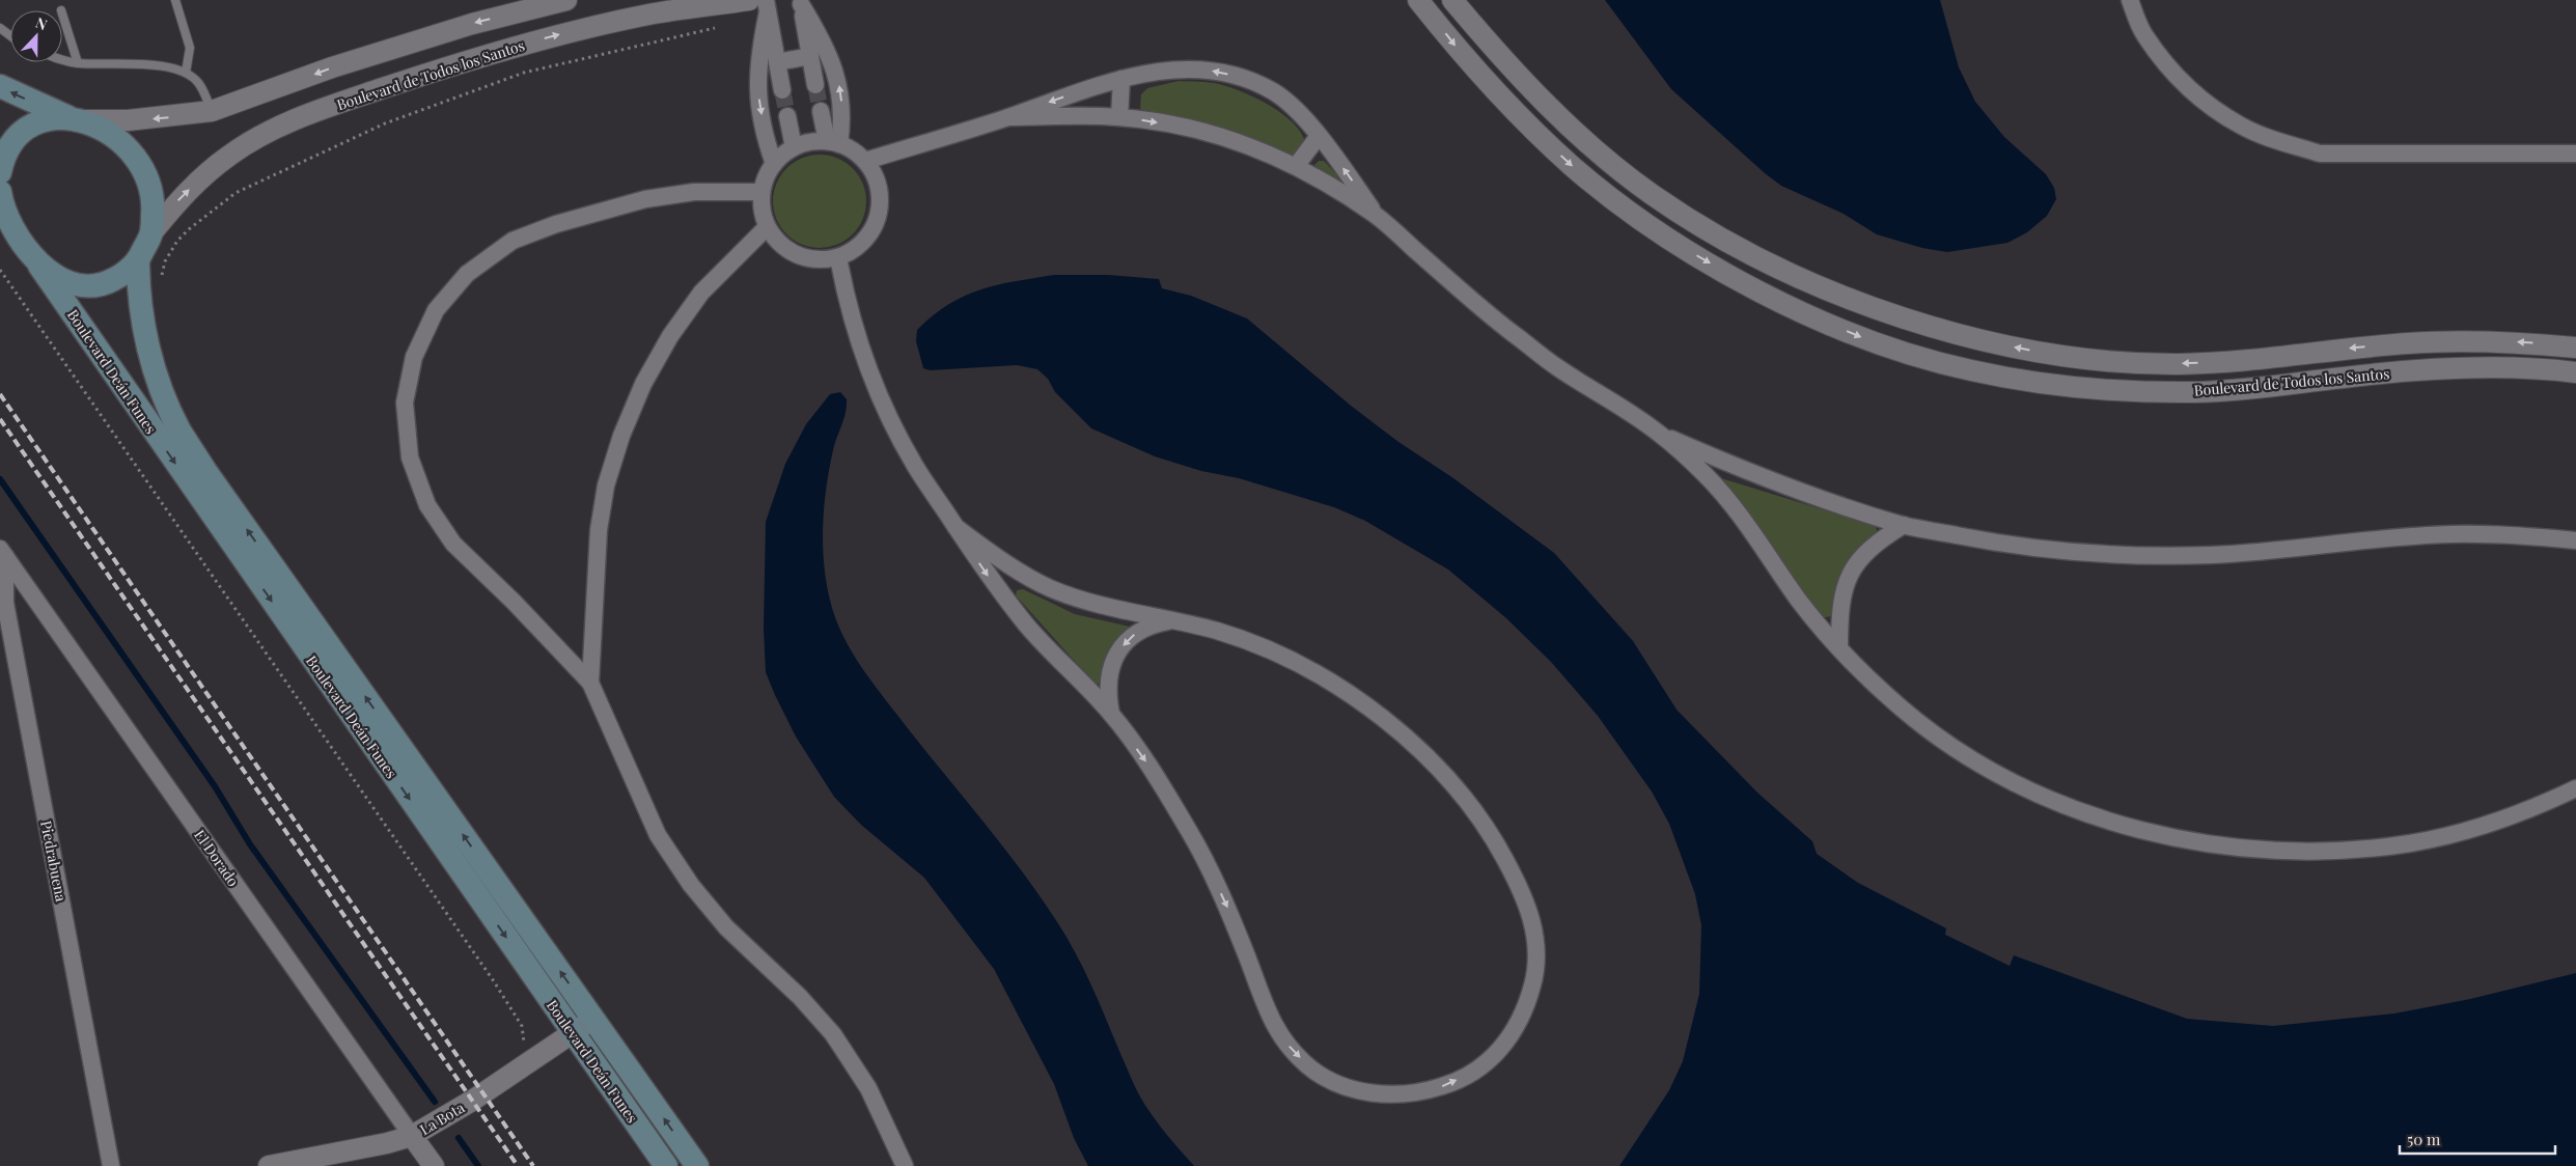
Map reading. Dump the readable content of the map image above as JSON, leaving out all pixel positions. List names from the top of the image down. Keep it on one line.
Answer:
{"streets":{"main road":["Boulevard Deán Funes"],"street":["Boulevard de Todos los Santos","El Dorado","Piedrabuena","La Bota"]},"crossings":[["Boulevard Deán Funes","La Bota"],["El Dorado","Piedrabuena"],["El Dorado","La Bota"]],"scale_bar":"50 m","north":"top"}
